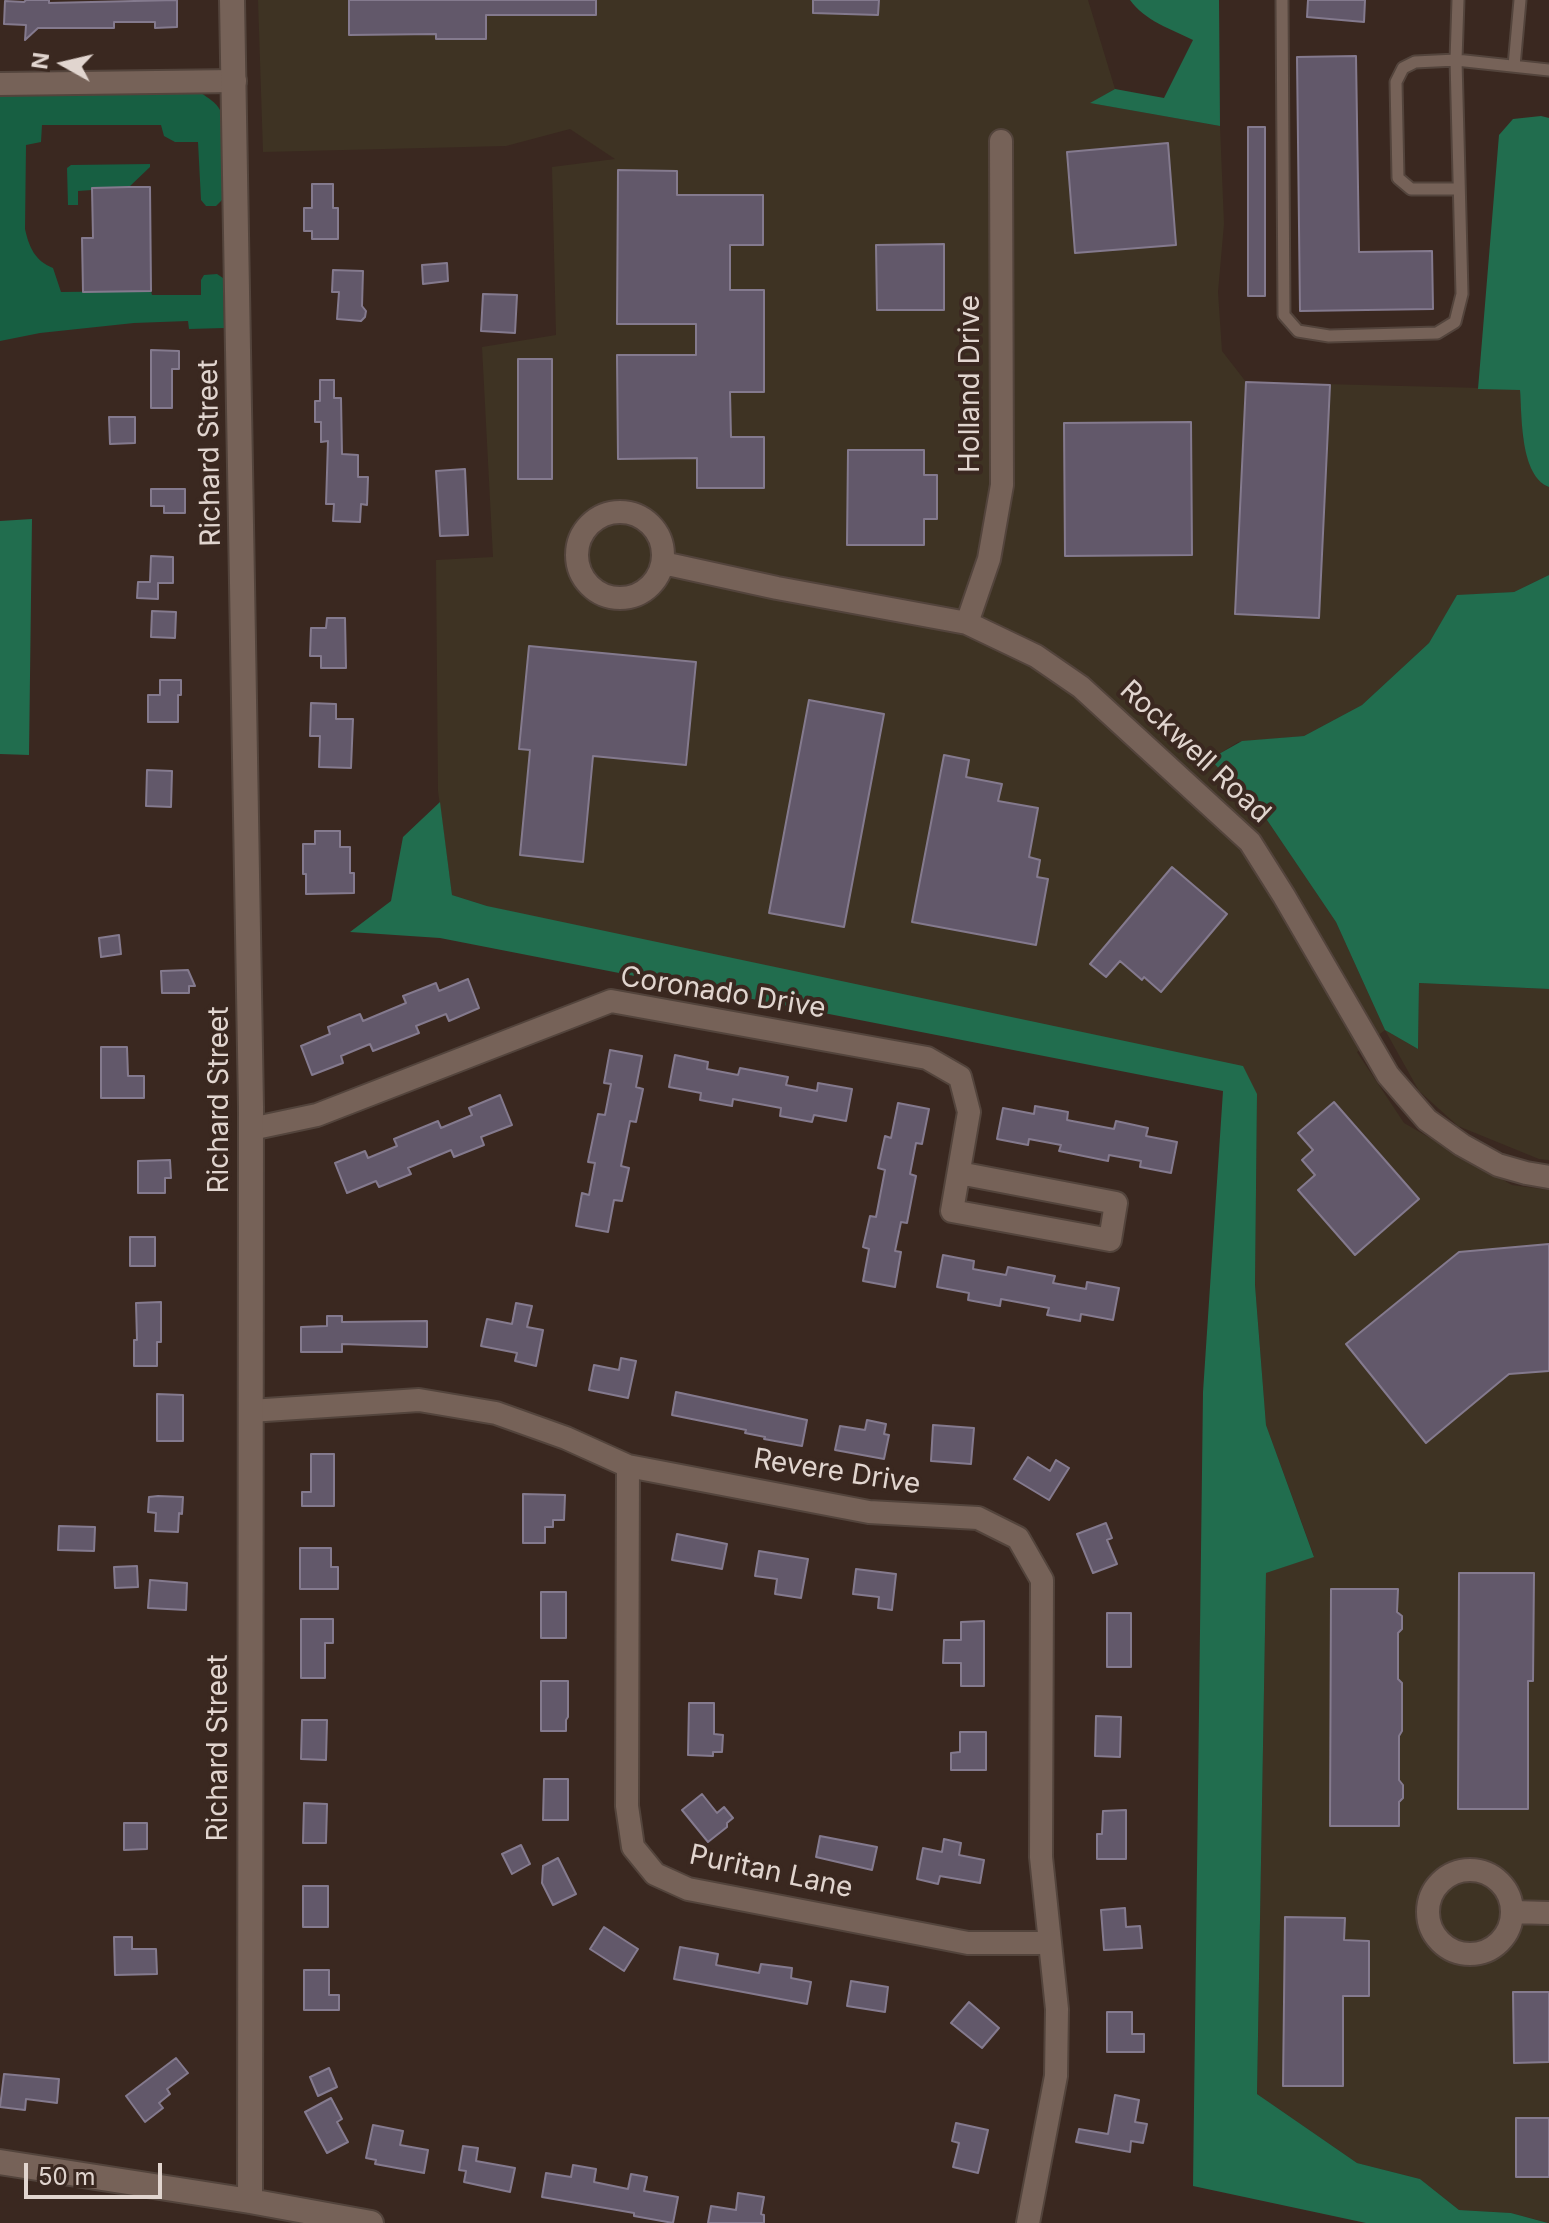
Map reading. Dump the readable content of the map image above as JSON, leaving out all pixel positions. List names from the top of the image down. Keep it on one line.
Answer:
{"streets":{"street":["Holland Drive","Richard Street","Rockwell Road","Coronado Drive","Revere Drive","Puritan Lane"]},"crossings":[["Holland Drive","Rockwell Road"],["Richard Street","Coronado Drive"],["Richard Street","Revere Drive"],["Revere Drive","Puritan Lane"]],"scale_bar":"50 m","north":"left"}
